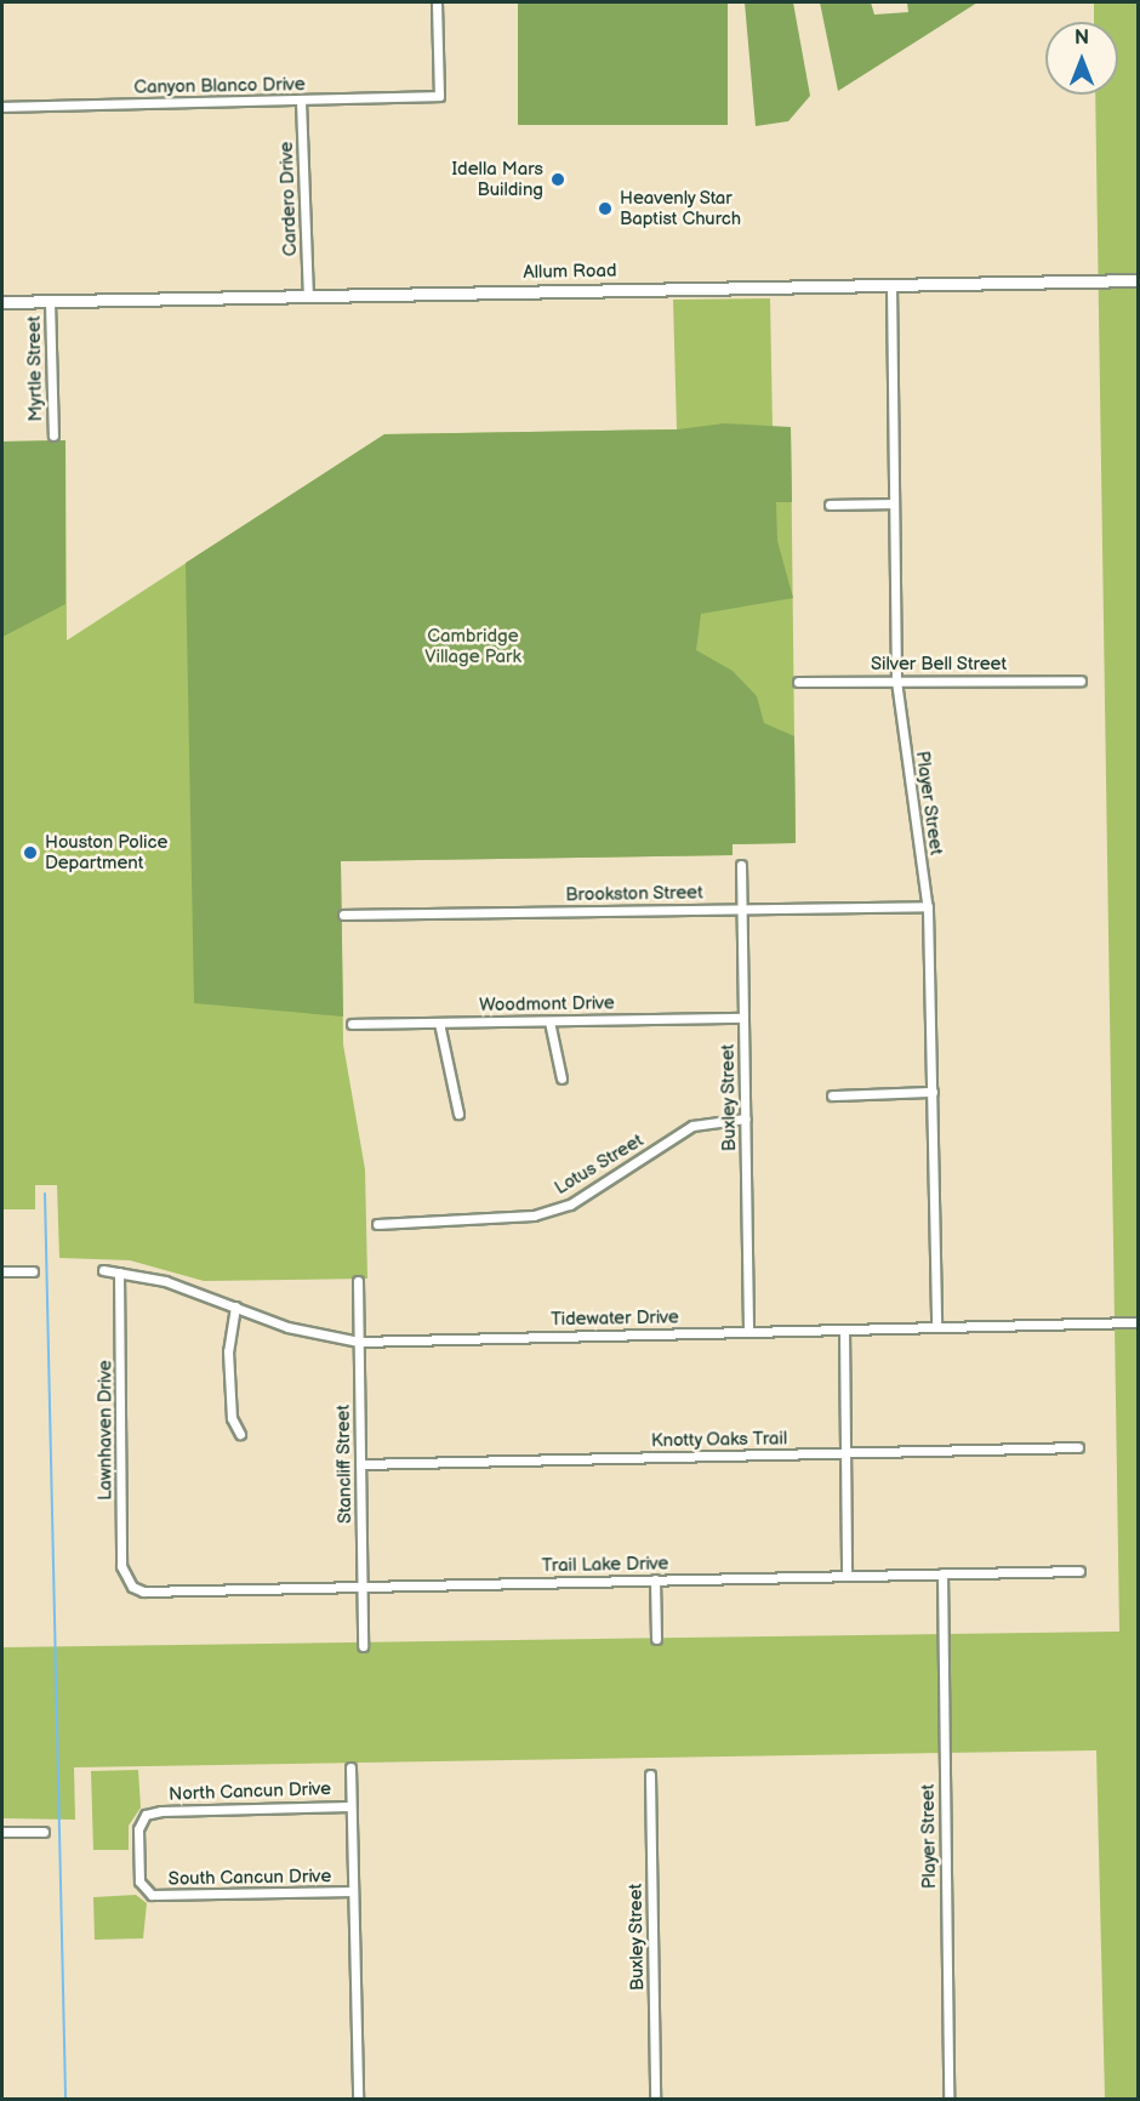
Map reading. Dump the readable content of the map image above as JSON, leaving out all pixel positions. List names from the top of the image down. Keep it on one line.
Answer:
{"streets":{"street":["Canyon Blanco Drive","Cardero Drive","Allum Road","Myrtle Street","Silver Bell Street","Player Street","Brookston Street","Woodmont Drive","Buxley Street","Lotus Street","Tidewater Drive","Lawnhaven Drive","Knotty Oaks Trail","Stancliff Street","Trail Lake Drive","North Cancun Drive","South Cancun Drive"]},"crossings":[["Canyon Blanco Drive","Cardero Drive"],["Cardero Drive","Allum Road"],["Allum Road","Myrtle Street"],["Allum Road","Player Street"],["Silver Bell Street","Player Street"],["Player Street","Brookston Street"],["Player Street","Tidewater Drive"],["Player Street","Trail Lake Drive"],["Brookston Street","Buxley Street"],["Woodmont Drive","Buxley Street"],["Buxley Street","Lotus Street"],["Buxley Street","Tidewater Drive"],["Tidewater Drive","Lawnhaven Drive"],["Tidewater Drive","Stancliff Street"],["Lawnhaven Drive","Trail Lake Drive"],["Knotty Oaks Trail","Stancliff Street"],["Stancliff Street","Trail Lake Drive"],["North Cancun Drive","South Cancun Drive"]],"parks":["Cambridge Village Park"],"places":["Idella Mars Building","Heavenly Star Baptist Church","Houston Police Department"],"north":"top"}
